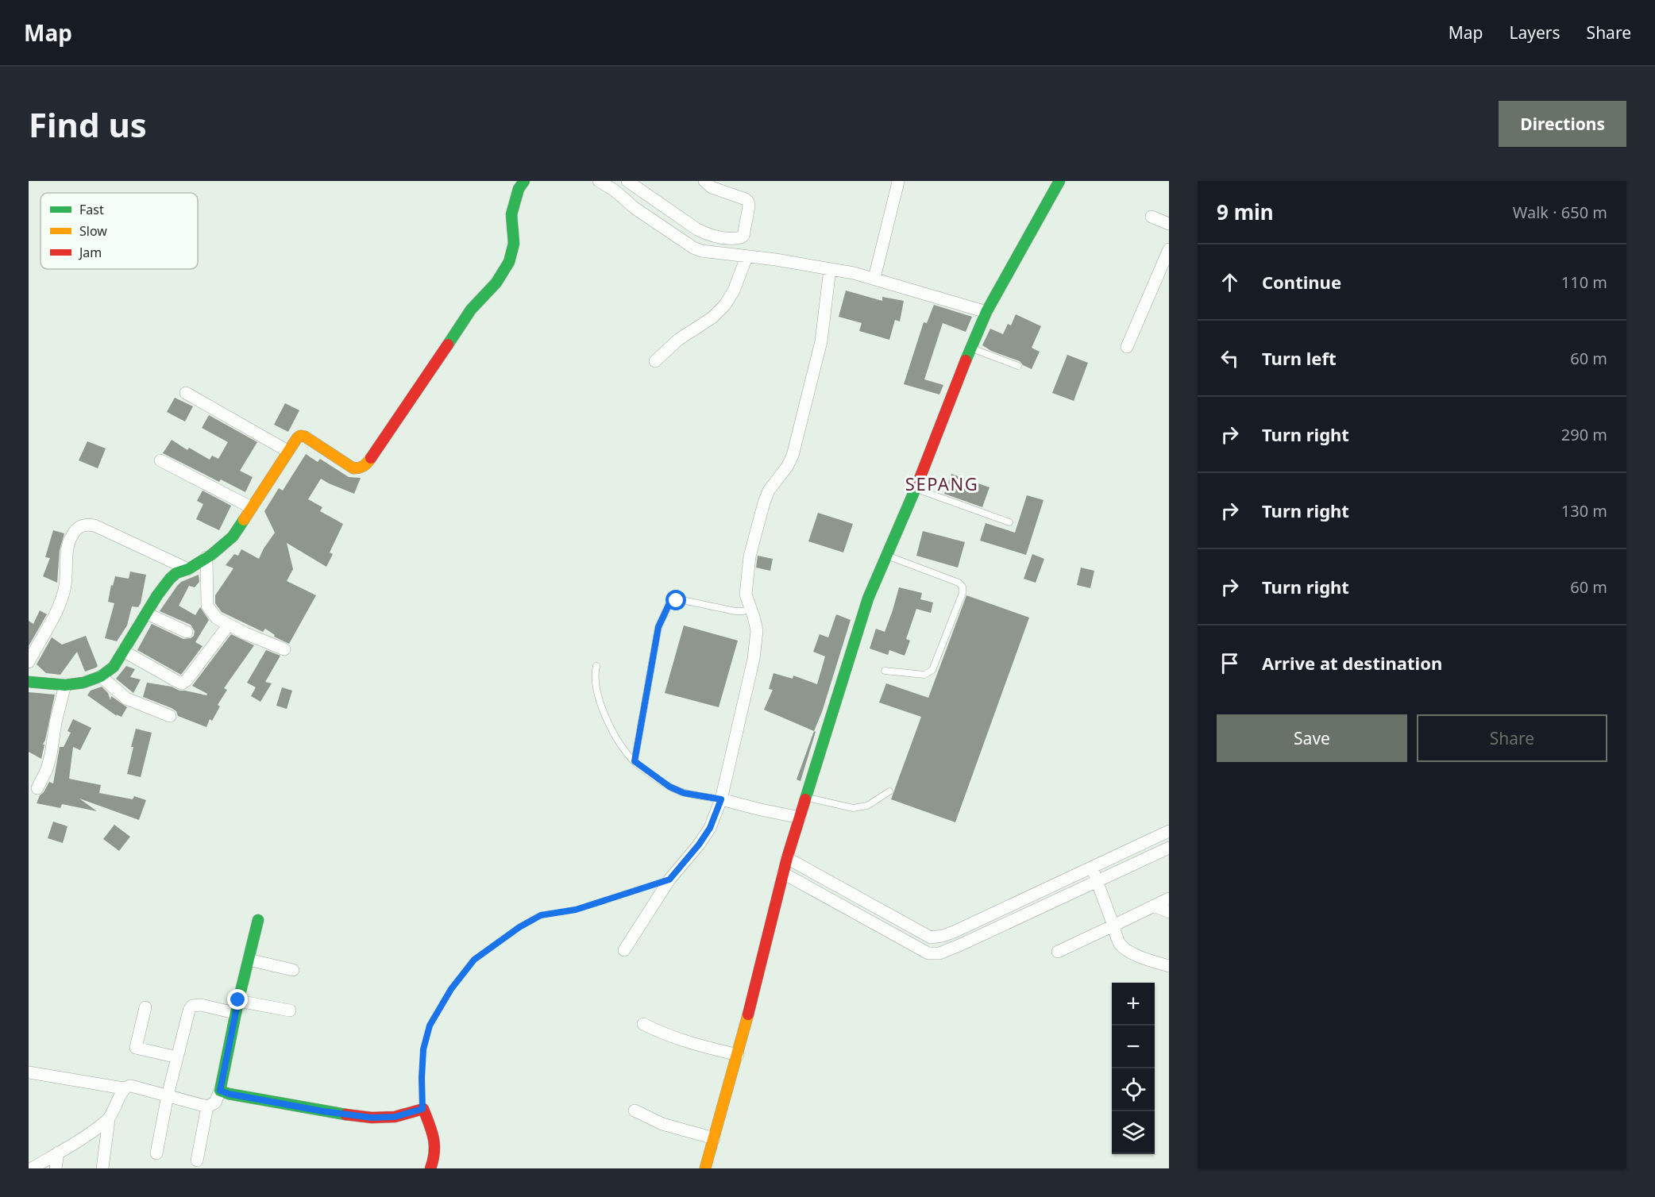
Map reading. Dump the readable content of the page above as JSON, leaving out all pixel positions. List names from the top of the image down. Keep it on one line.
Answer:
{"districts":["SEPANG"],"legend":["Fast","Slow","Jam"],"page":{"header":"Map","nav":["Map","Layers","Share"],"buttons":["Directions",["Save","Share"]],"title":"Find us","heading":["9 min","Walk · 650 m"],"list":[["Continue","110 m"],["Turn left","60 m"],["Turn right","290 m"],["Turn right","130 m"],["Turn right","60 m"],"Arrive at destination"],"map_buttons":["+","−"]}}
